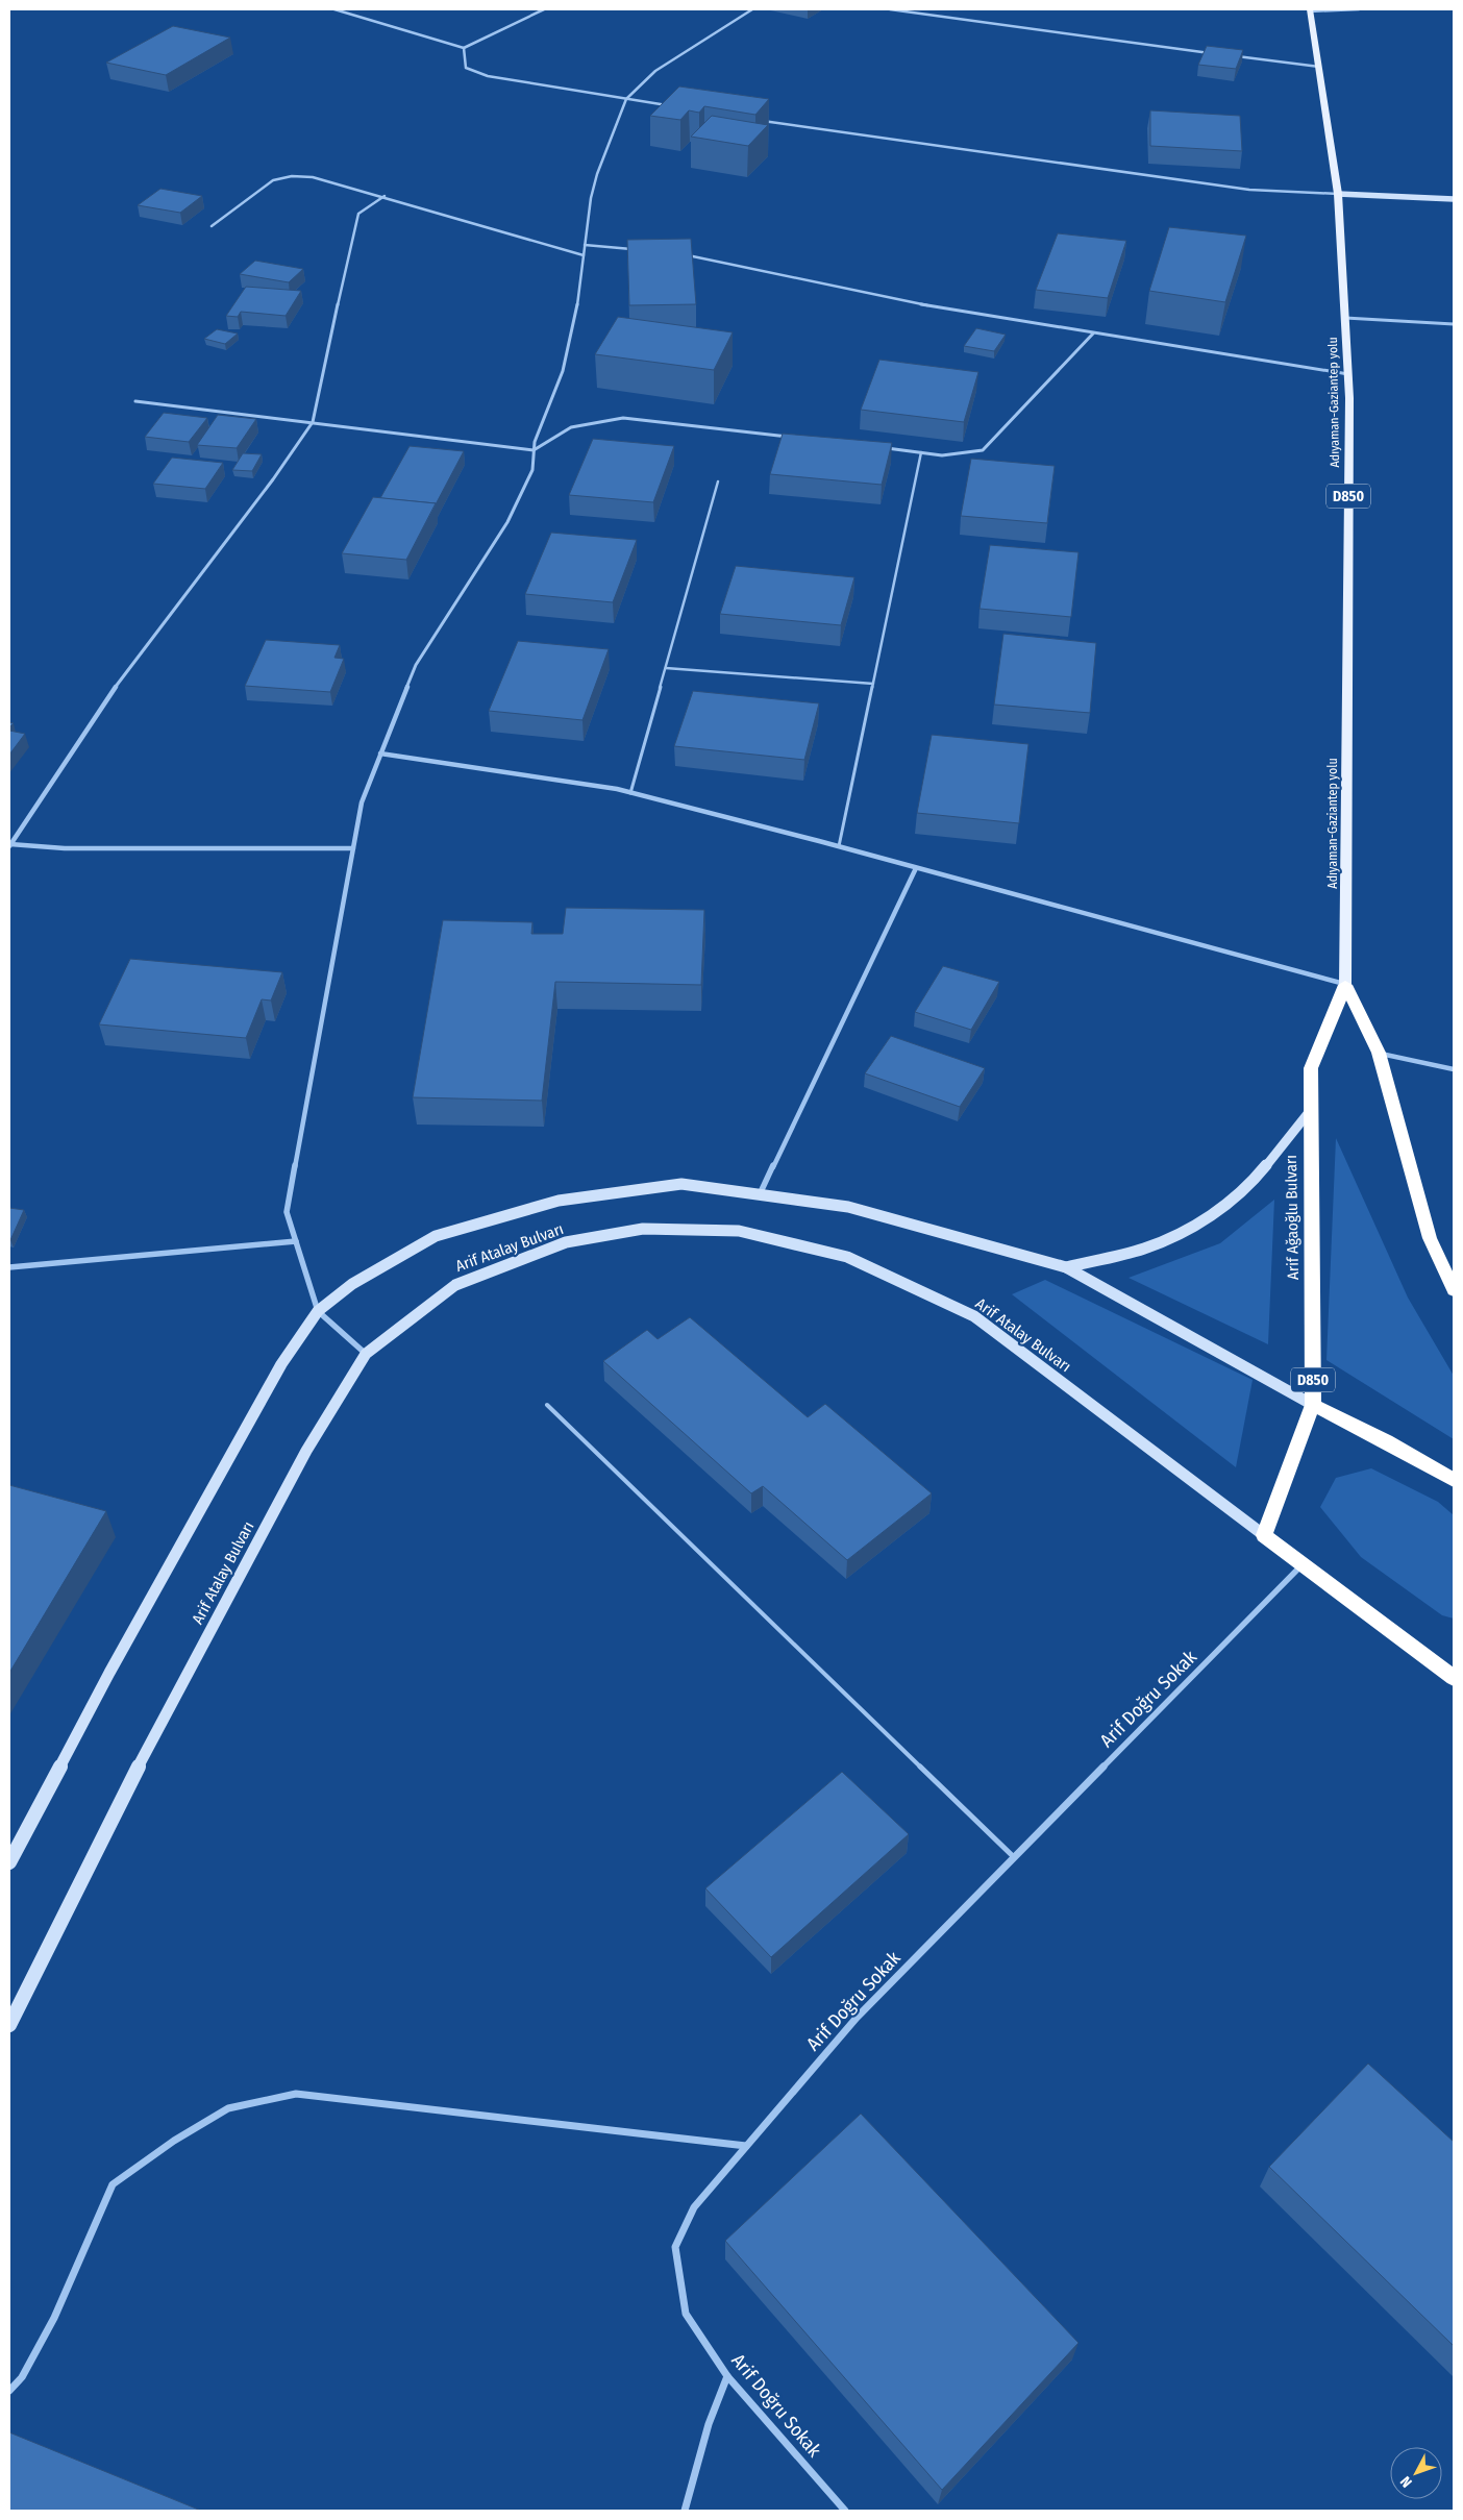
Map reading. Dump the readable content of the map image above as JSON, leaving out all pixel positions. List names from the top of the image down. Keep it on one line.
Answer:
{"streets":{"highway":["D850","Arif Ağaoğlu Bulvarı"],"main road":["Adıyaman-Gaziantep yolu","Arif Atalay Bulvarı"],"street":["Arif Doğru Sokak"]},"crossings":[["Adıyaman-Gaziantep yolu","D850"],["Adıyaman-Gaziantep yolu","Arif Ağaoğlu Bulvarı"],["D850","Arif Ağaoğlu Bulvarı"],["Arif Ağaoğlu Bulvarı","Arif Atalay Bulvarı"]],"north":"bottom left"}
